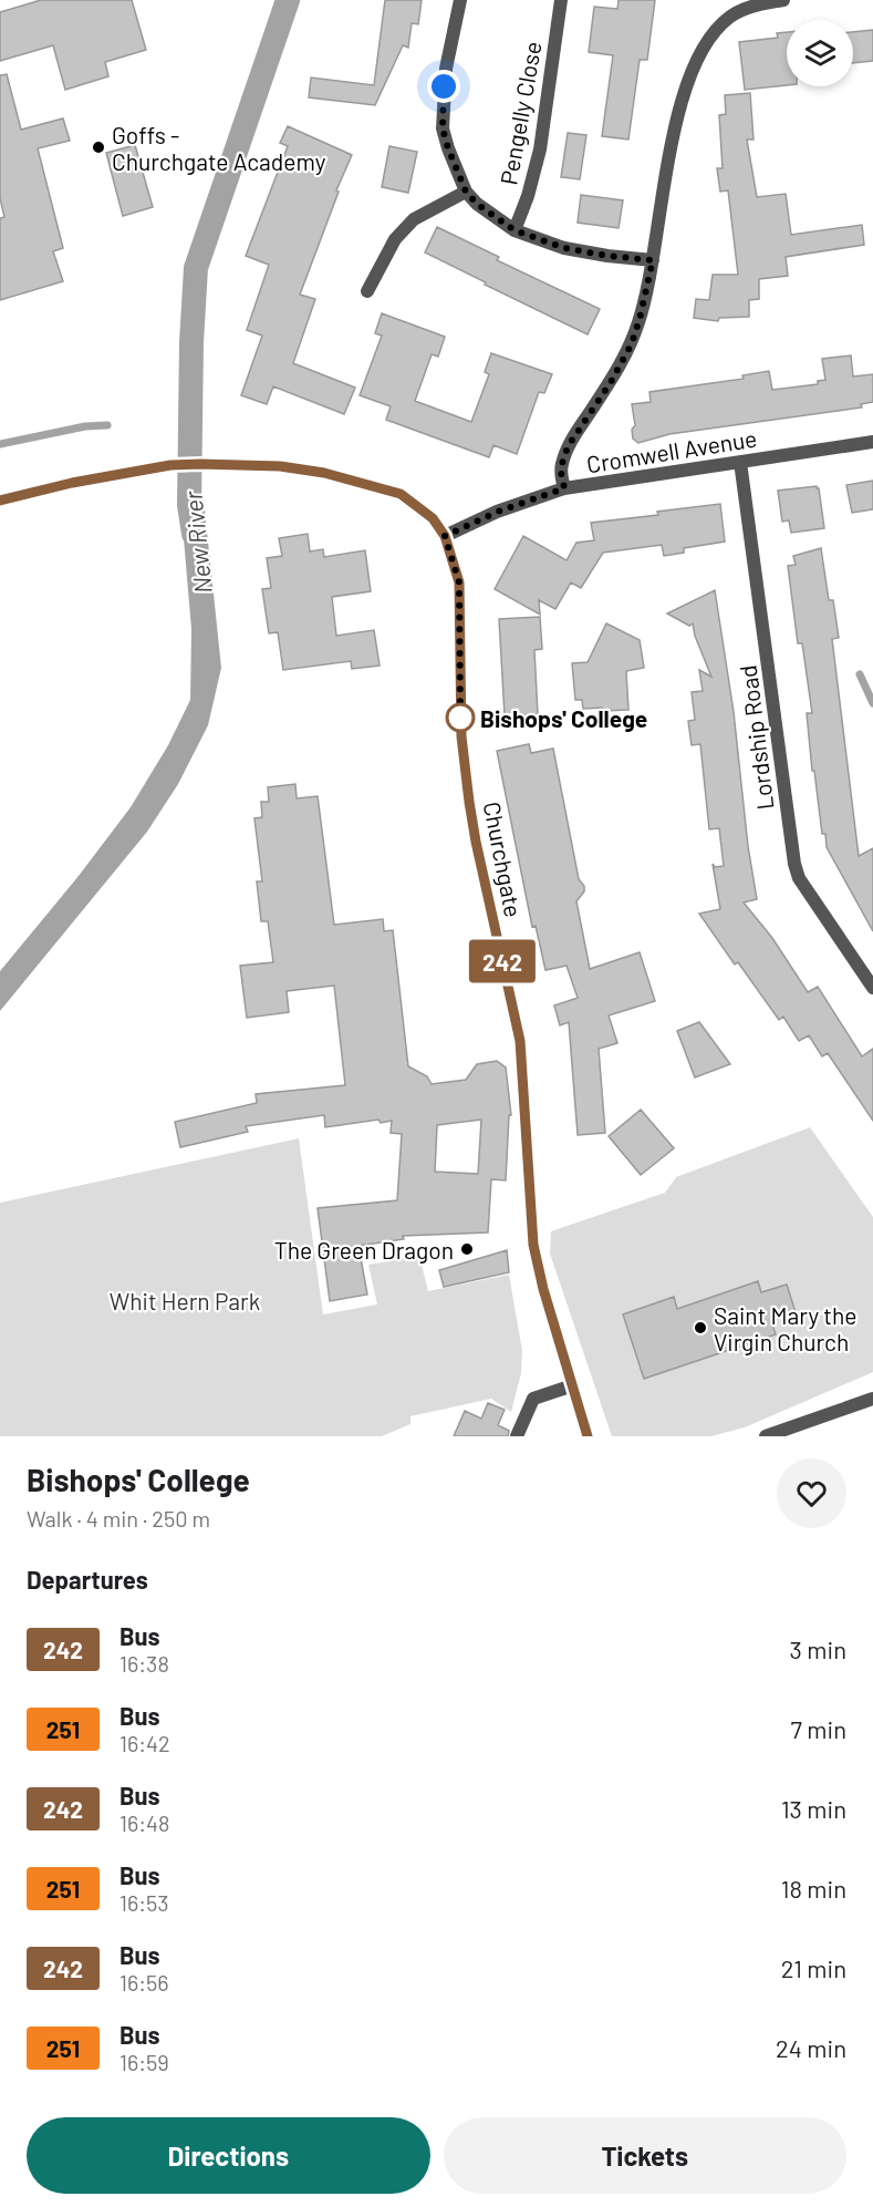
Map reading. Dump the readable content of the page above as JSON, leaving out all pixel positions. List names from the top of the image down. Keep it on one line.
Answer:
{"streets":{"street":["Pengelly Close","Cromwell Avenue","Lordship Road","Churchgate"]},"crossings":[["Cromwell Avenue","Lordship Road"],["Cromwell Avenue","Churchgate"]],"water":["New River"],"parks":["Whit Hern Park"],"places":["Goffs - Churchgate Academy","Bishops' College","The Green Dragon","Saint Mary the Virgin Church"],"lines":["bus line 242"],"page":{"on_map":"242","heading":[["Bishops' College","Walk · 4 min · 250 m"],"Departures"],"list":[{"mark":"242","name":"Bus","note":"16:38","value":"3 min"},{"mark":"251","name":"Bus","note":"16:42","value":"7 min"},{"mark":"242","name":"Bus","note":"16:48","value":"13 min"},{"mark":"251","name":"Bus","note":"16:53","value":"18 min"},{"mark":"242","name":"Bus","note":"16:56","value":"21 min"},{"mark":"251","name":"Bus","note":"16:59","value":"24 min"}],"buttons":["Directions","Tickets"]}}
